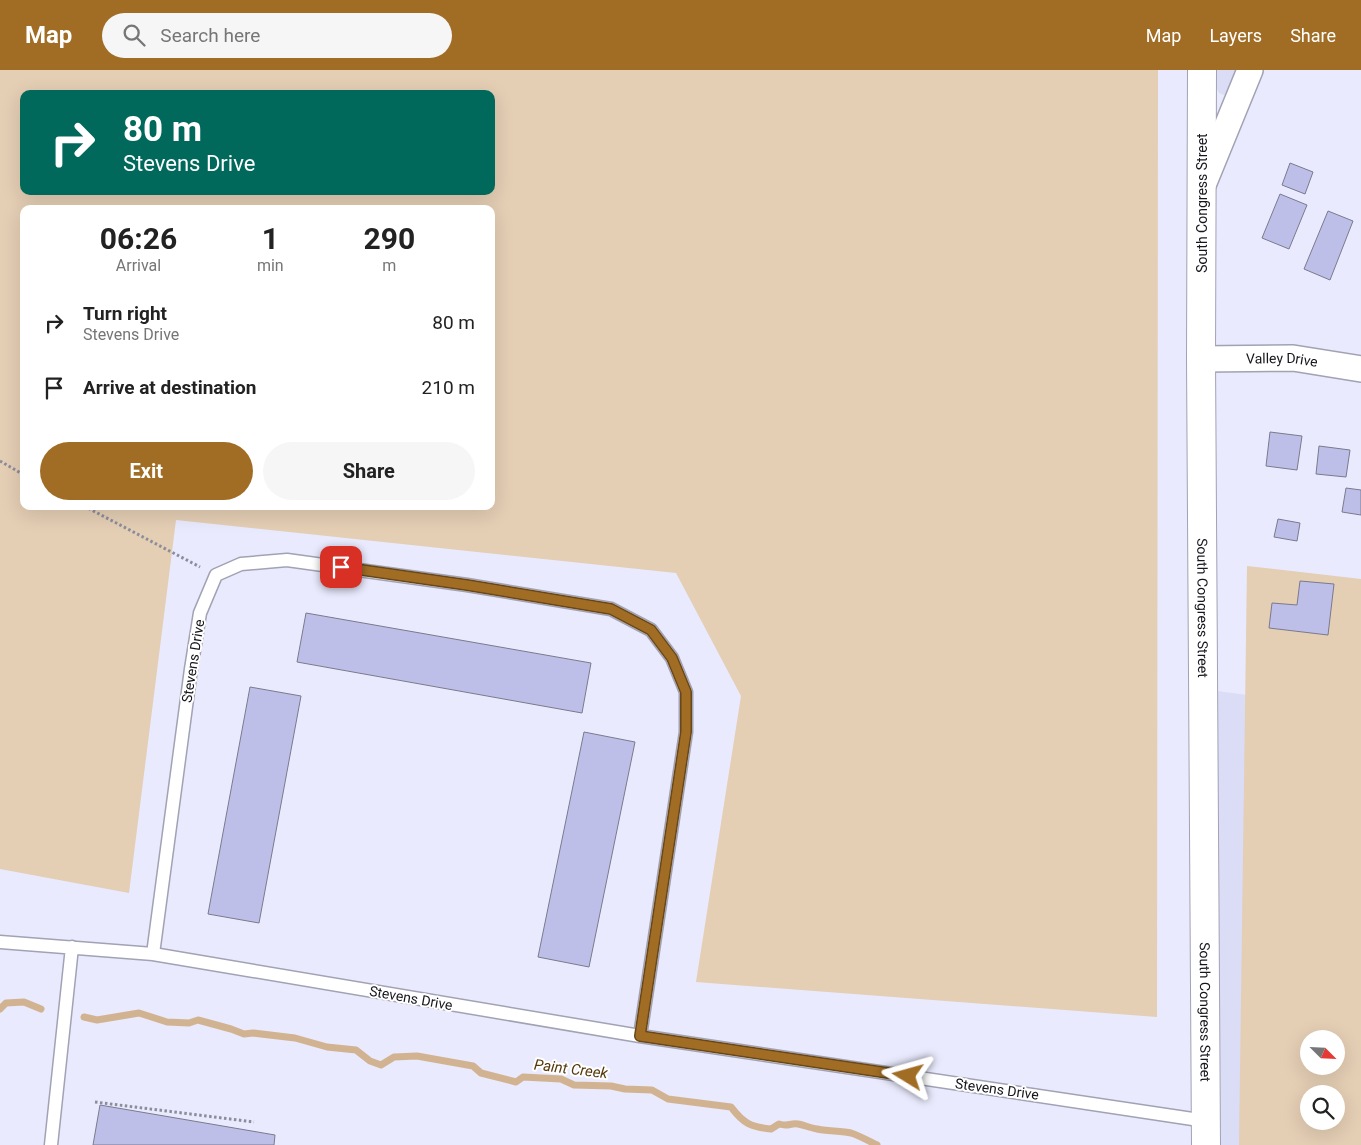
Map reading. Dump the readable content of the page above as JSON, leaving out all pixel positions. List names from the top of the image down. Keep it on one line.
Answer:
{"streets":{"street":["South Congress Street","Valley Drive"],"lane":["Stevens Drive"]},"crossings":[["South Congress Street","Valley Drive"],["South Congress Street","Stevens Drive"]],"water":["Paint Creek"],"north":"bottom right","page":{"header":"Map","search":"Search here","nav":["Map","Layers","Share"],"turn":["80 m","Stevens Drive"],"eta":["06:26","Arrival","1","min","290","m"],"list":[{"name":"Turn right","note":"Stevens Drive","value":"80 m"},{"name":"Arrive at destination","value":"210 m"}],"buttons":["Exit","Share"]}}
